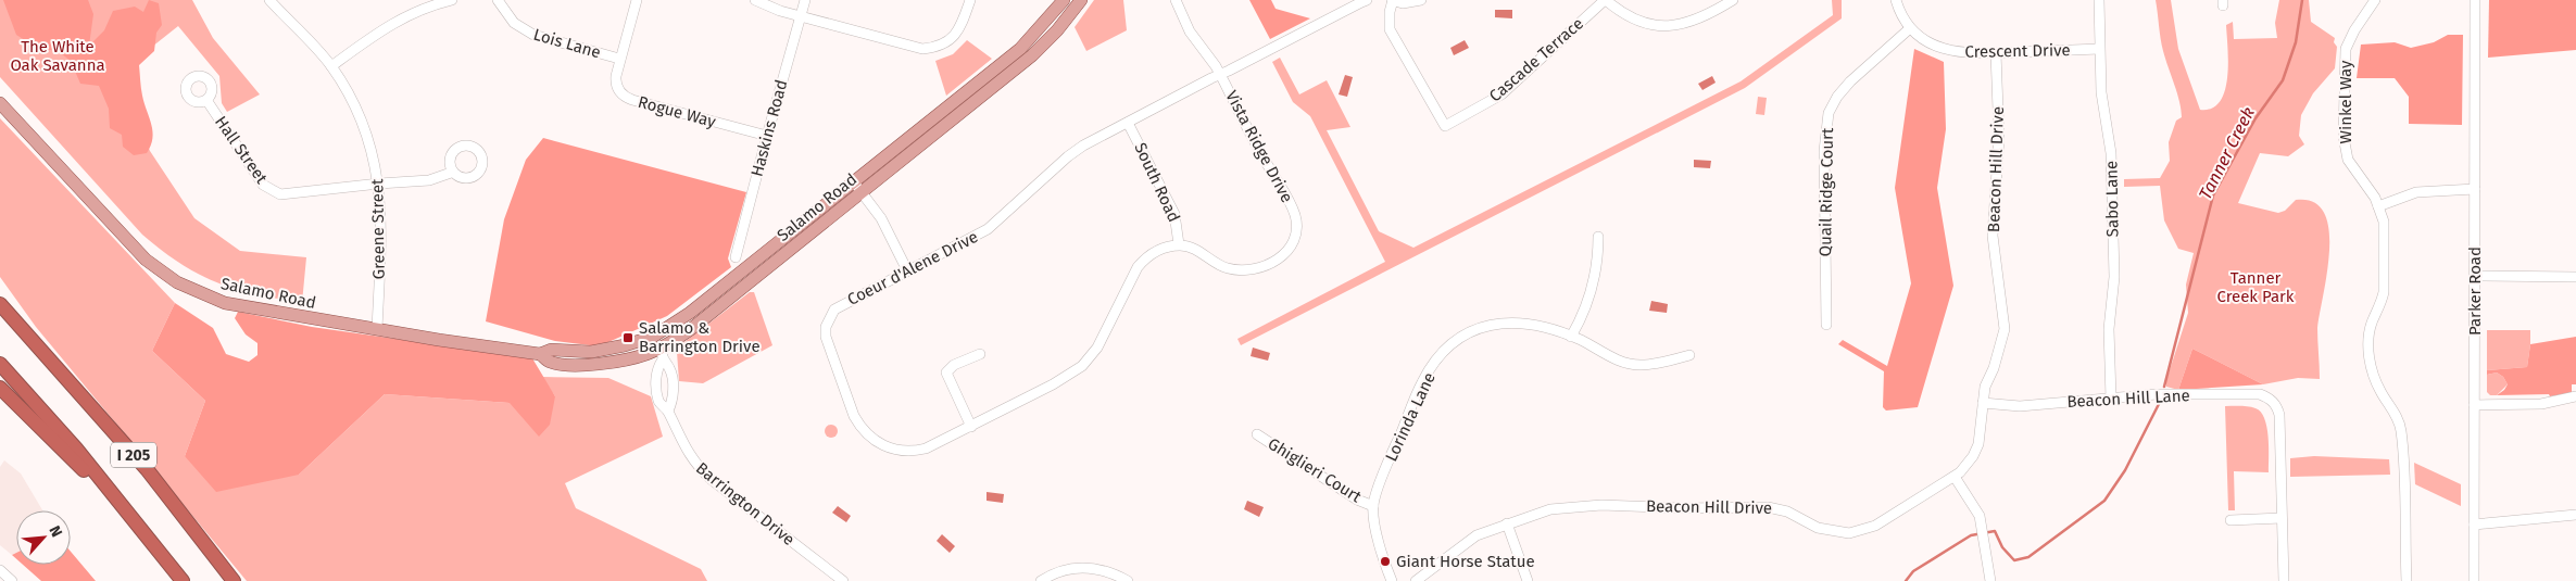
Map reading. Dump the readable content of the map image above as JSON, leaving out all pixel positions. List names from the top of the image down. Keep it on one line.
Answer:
{"streets":{"highway":["I 205"],"main road":["Salamo Road"],"street":["Lois Lane","Crescent Drive","Cascade Terrace","Winkel Way","Rogue Way","Haskins Road","Vista Ridge Drive","Hall Street","Beacon Hill Drive","South Road","Quail Ridge Court","Sabo Lane","Greene Street","Coeur d'Alene Drive","Parker Road","Beacon Hill Lane","Lorinda Lane","Ghiglieri Court","Barrington Drive"]},"crossings":[["Lois Lane","Rogue Way"],["Crescent Drive","Beacon Hill Drive"],["Crescent Drive","Quail Ridge Court"],["Crescent Drive","Sabo Lane"],["Rogue Way","Haskins Road"],["Vista Ridge Drive","South Road"],["Vista Ridge Drive","Coeur d'Alene Drive"],["Hall Street","Greene Street"],["Beacon Hill Drive","Beacon Hill Lane"],["South Road","Coeur d'Alene Drive"],["Sabo Lane","Beacon Hill Lane"],["Salamo Road","Greene Street"],["Salamo Road","Barrington Drive"],["Lorinda Lane","Ghiglieri Court"]],"water":["Tanner Creek"],"parks":["The White Oak Savanna","Tanner Creek Park"],"places":{"transit":["Salamo & Barrington Drive"],"other":["Giant Horse Statue"]},"north":"top right"}
